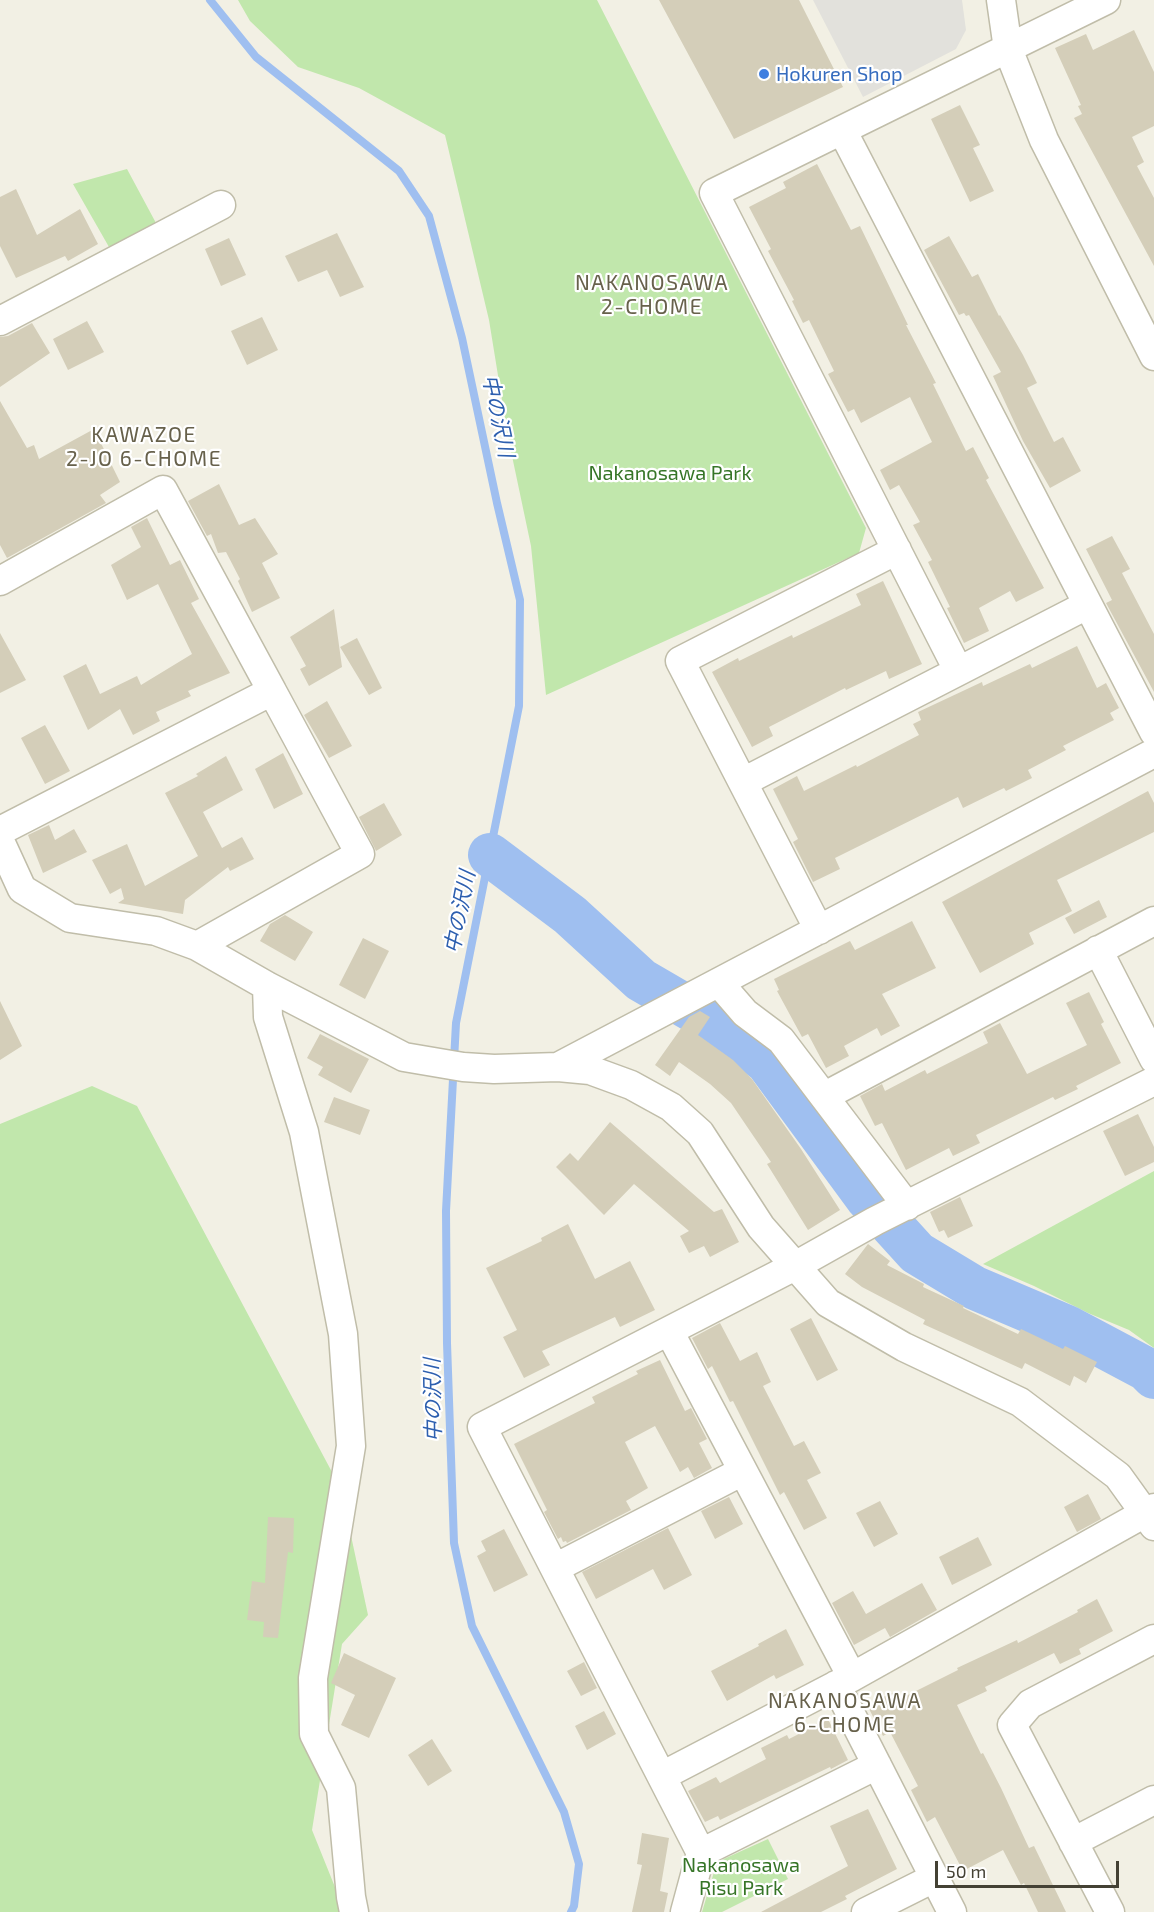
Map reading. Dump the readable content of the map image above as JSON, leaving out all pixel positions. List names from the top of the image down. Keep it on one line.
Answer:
{"districts":["NAKANOSAWA 2-CHOME","KAWAZOE 2-JO 6-CHOME","NAKANOSAWA 6-CHOME"],"water":["中の沢川"],"parks":["Nakanosawa Park","Nakanosawa Risu Park"],"places":["Hokuren Shop"],"scale_bar":"50 m"}
